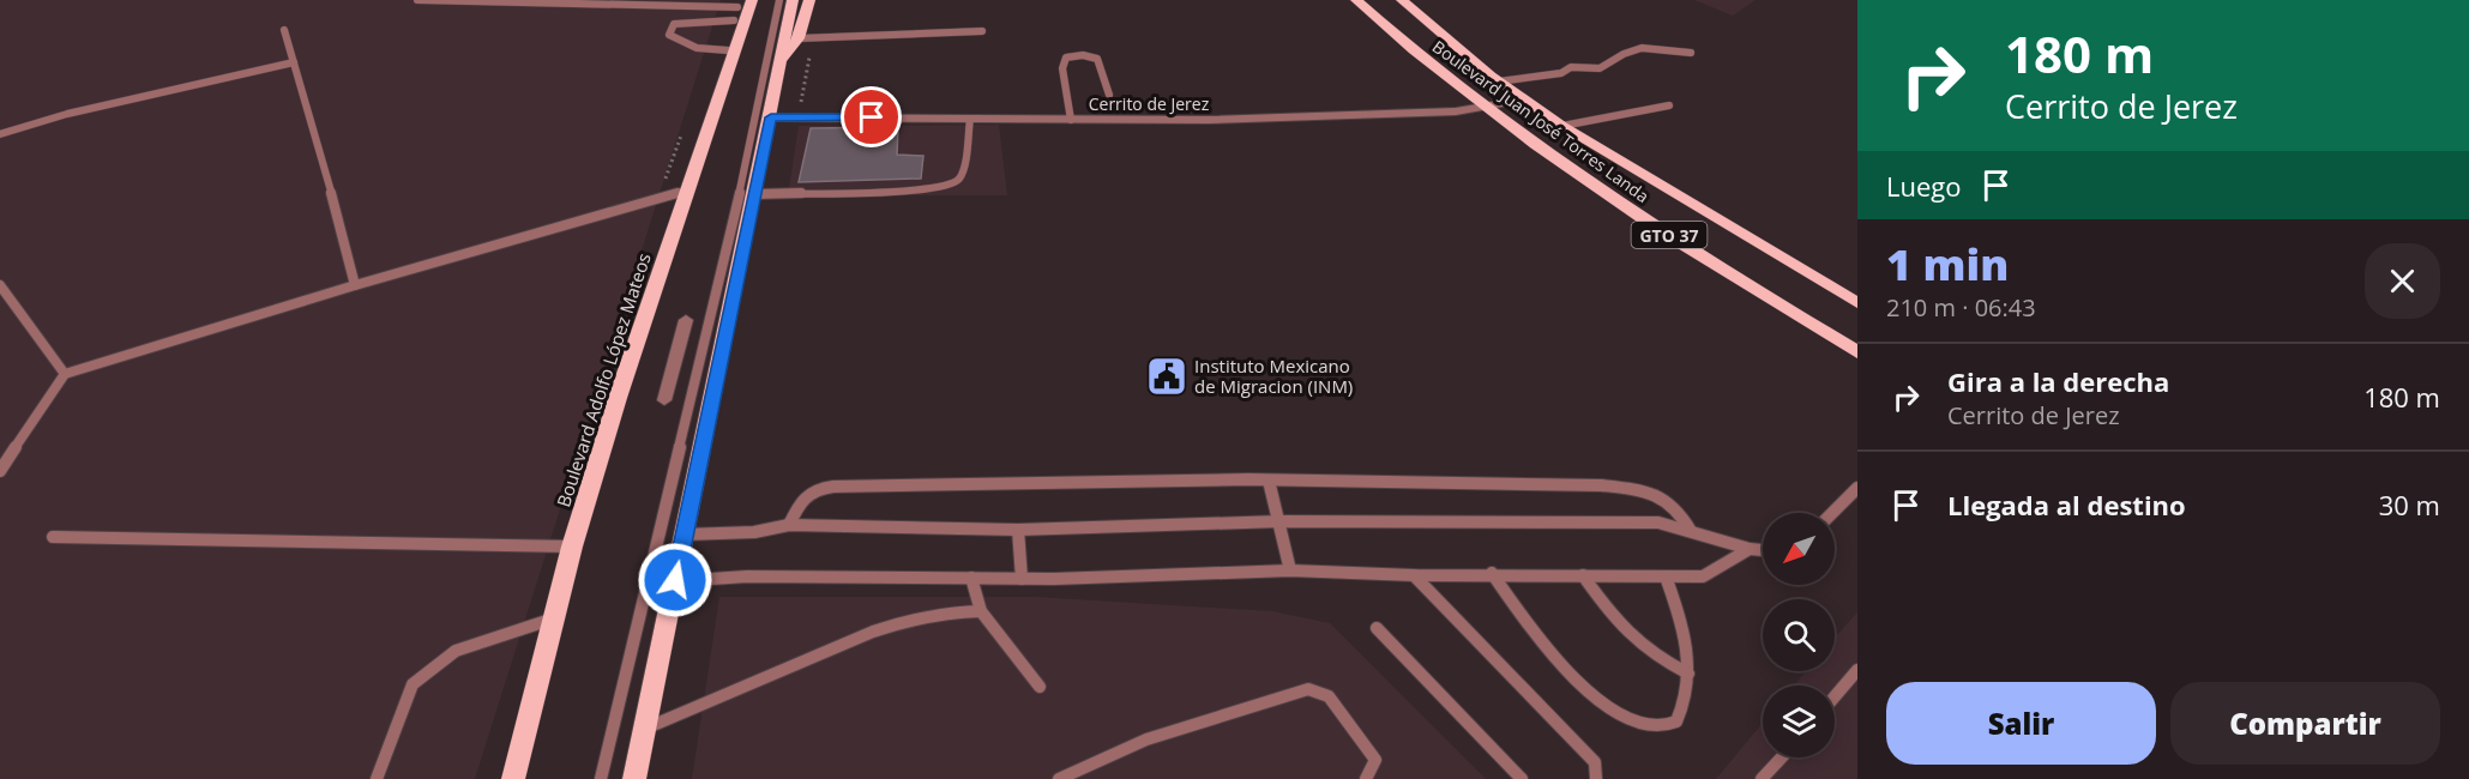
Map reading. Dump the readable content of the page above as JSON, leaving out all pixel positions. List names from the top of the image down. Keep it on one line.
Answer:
{"streets":{"main road":["Boulevard Juan José Torres Landa","GTO 37","Boulevard Adolfo López Mateos"],"street":["Cerrito de Jerez"]},"crossings":[["Cerrito de Jerez","Boulevard Juan José Torres Landa"]],"places":{"public building":["Instituto Mexicano de Migracion (INM)"]},"north":"bottom left","page":{"turn":["180 m","Cerrito de Jerez"],"then":"Luego","heading":["1 min","210 m · 06:43"],"list":[{"name":"Gira a la derecha","note":"Cerrito de Jerez","value":"180 m"},{"name":"Llegada al destino","value":"30 m"}],"buttons":["Salir","Compartir"]}}
